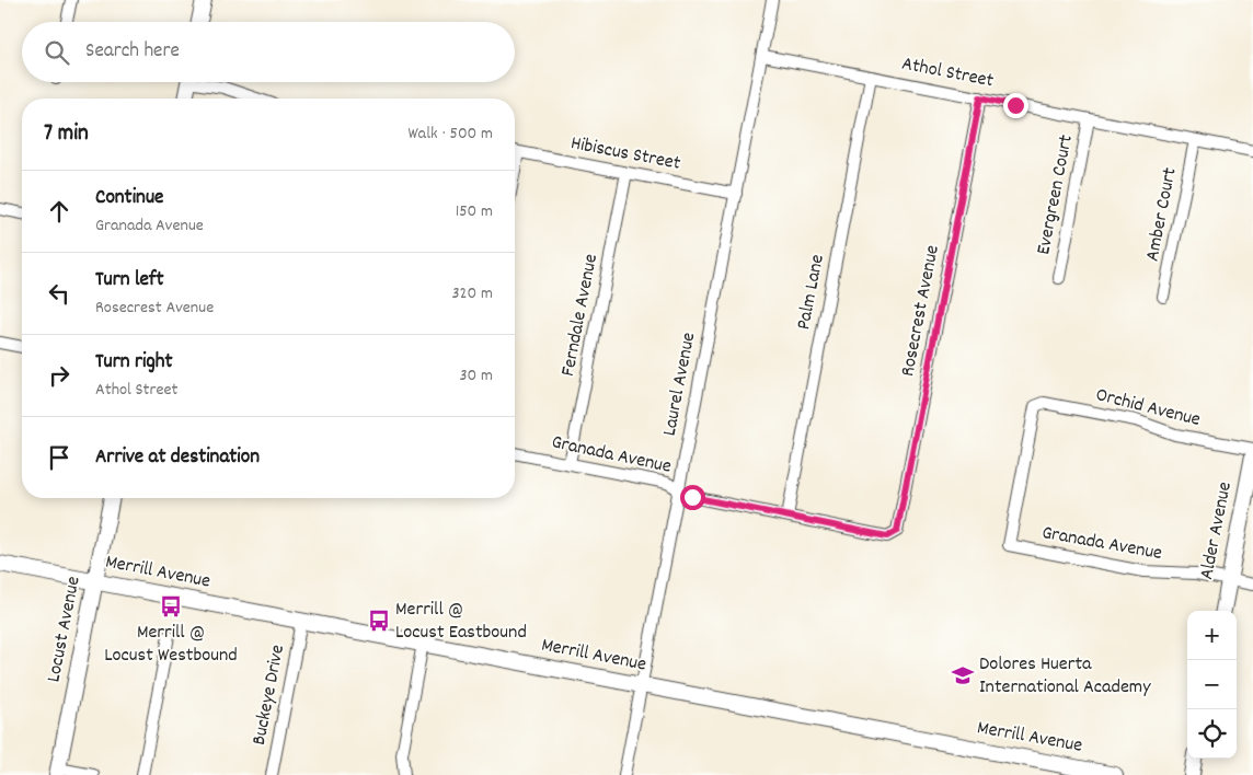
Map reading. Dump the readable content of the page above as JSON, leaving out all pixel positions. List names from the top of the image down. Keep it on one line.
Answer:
{"streets":{"main road":["Alder Avenue","Merrill Avenue","Locust Avenue"],"street":["Athol Street","Hibiscus Street","Evergreen Court","Amber Court","Palm Lane","Rosecrest Avenue","Ferndale Avenue","Laurel Avenue","Orchid Avenue","Granada Avenue","Buckeye Drive"]},"crossings":[["Athol Street","Evergreen Court"],["Athol Street","Amber Court"],["Athol Street","Palm Lane"],["Athol Street","Rosecrest Avenue"],["Athol Street","Laurel Avenue"],["Hibiscus Street","Ferndale Avenue"],["Hibiscus Street","Laurel Avenue"],["Palm Lane","Granada Avenue"],["Rosecrest Avenue","Granada Avenue"],["Ferndale Avenue","Granada Avenue"],["Laurel Avenue","Granada Avenue"],["Laurel Avenue","Merrill Avenue"],["Orchid Avenue","Granada Avenue"],["Granada Avenue","Alder Avenue"],["Merrill Avenue","Locust Avenue"],["Merrill Avenue","Buckeye Drive"]],"places":{"bus stop":["Merrill @ Locust Westbound","Merrill @ Locust Eastbound"],"school or university":["Dolores Huerta International Academy"]},"page":{"search":"Search here","heading":["7 min","Walk · 500 m"],"list":[["Continue","Granada Avenue","150 m"],["Turn left","Rosecrest Avenue","320 m"],["Turn right","Athol Street","30 m"],"Arrive at destination"],"map_buttons":["+","−"]}}
